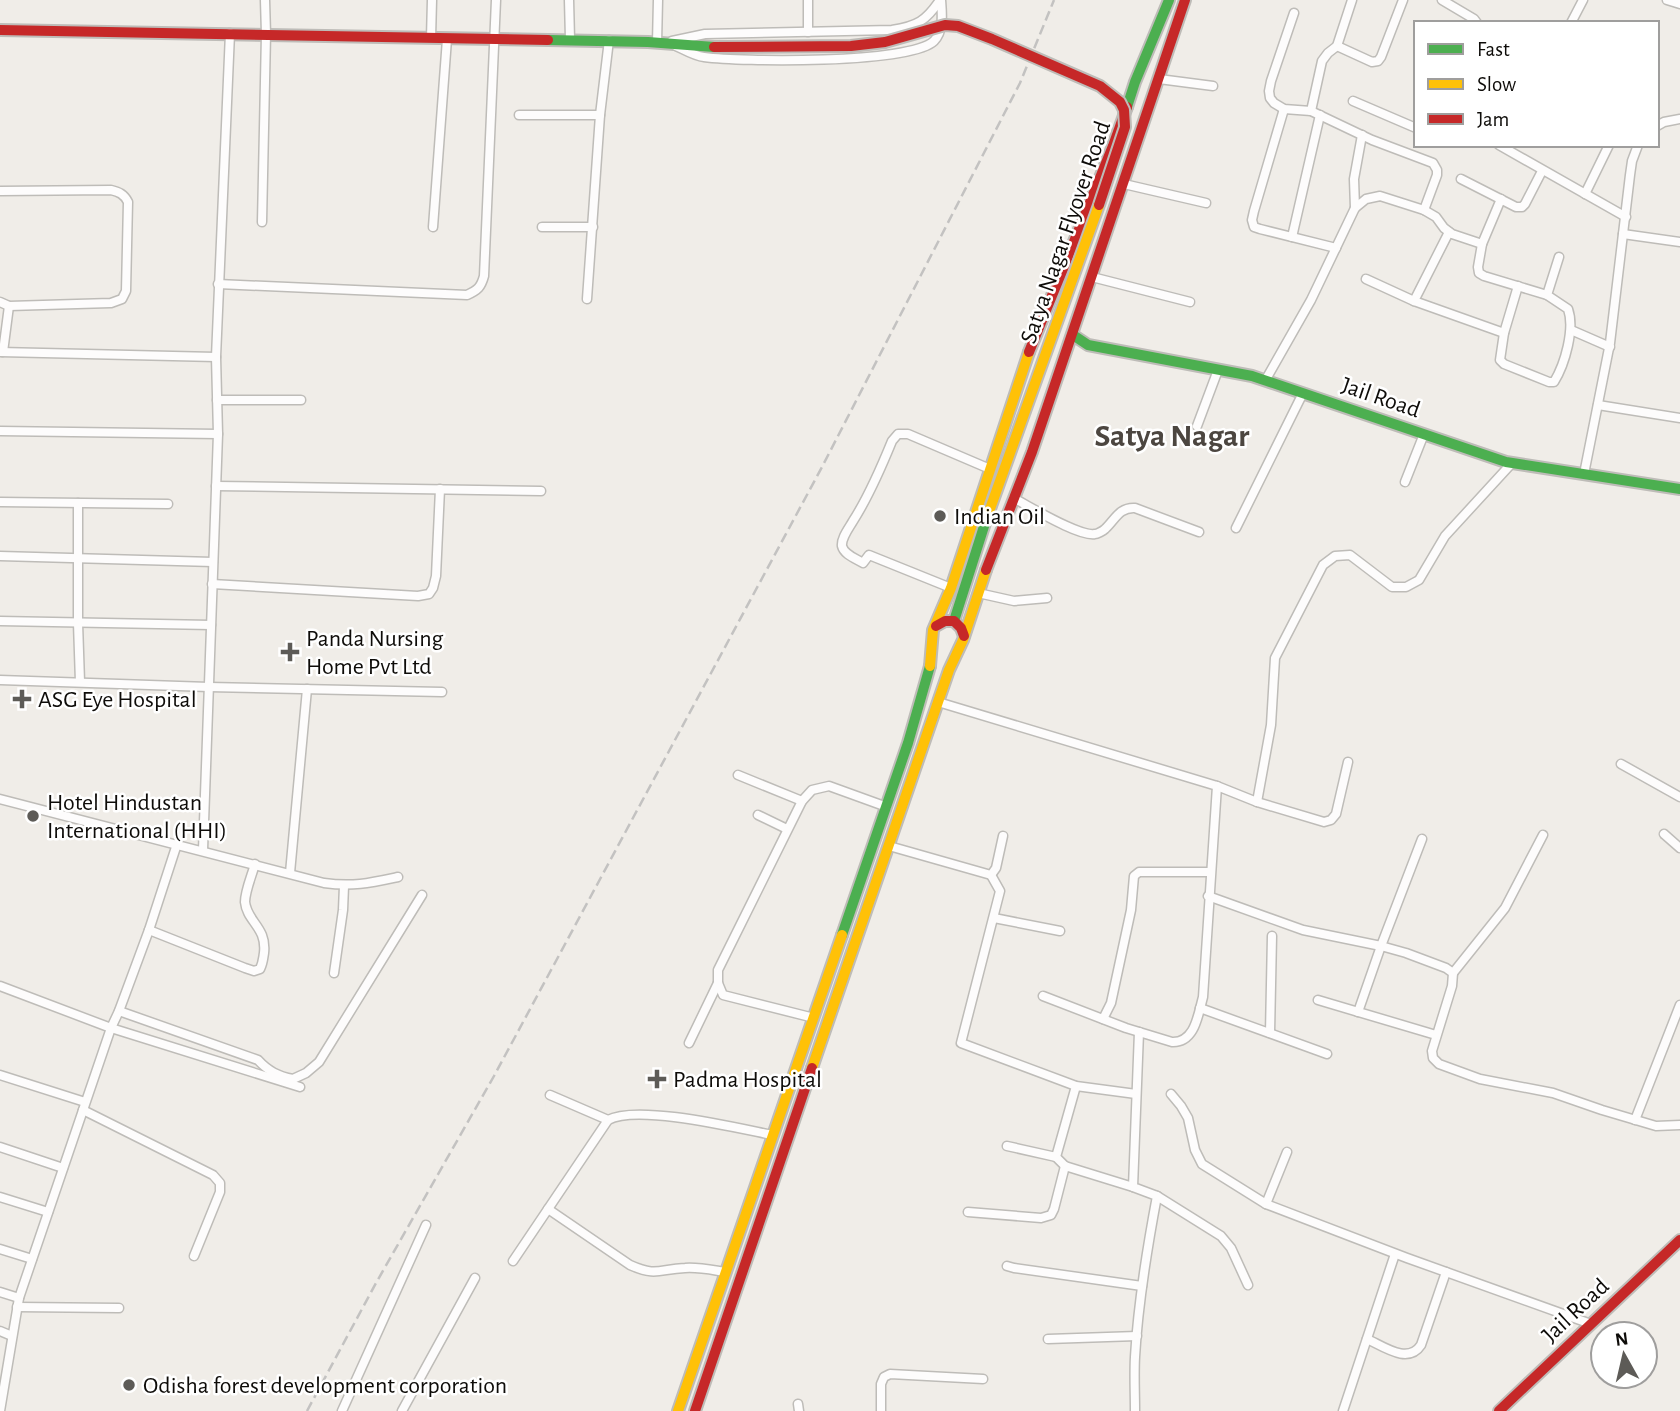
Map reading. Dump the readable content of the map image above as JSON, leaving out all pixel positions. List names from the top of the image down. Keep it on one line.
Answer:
{"streets":{"main road":["Satya Nagar Flyover Road","Jail Road"]},"districts":["Satya Nagar"],"places":{"other":["Indian Oil","Hotel Hindustan International (HHI)","Odisha forest development corporation"],"health":["Panda Nursing Home Pvt Ltd","ASG Eye Hospital","Padma Hospital"]},"legend":["Fast","Slow","Jam"],"north":"top"}
